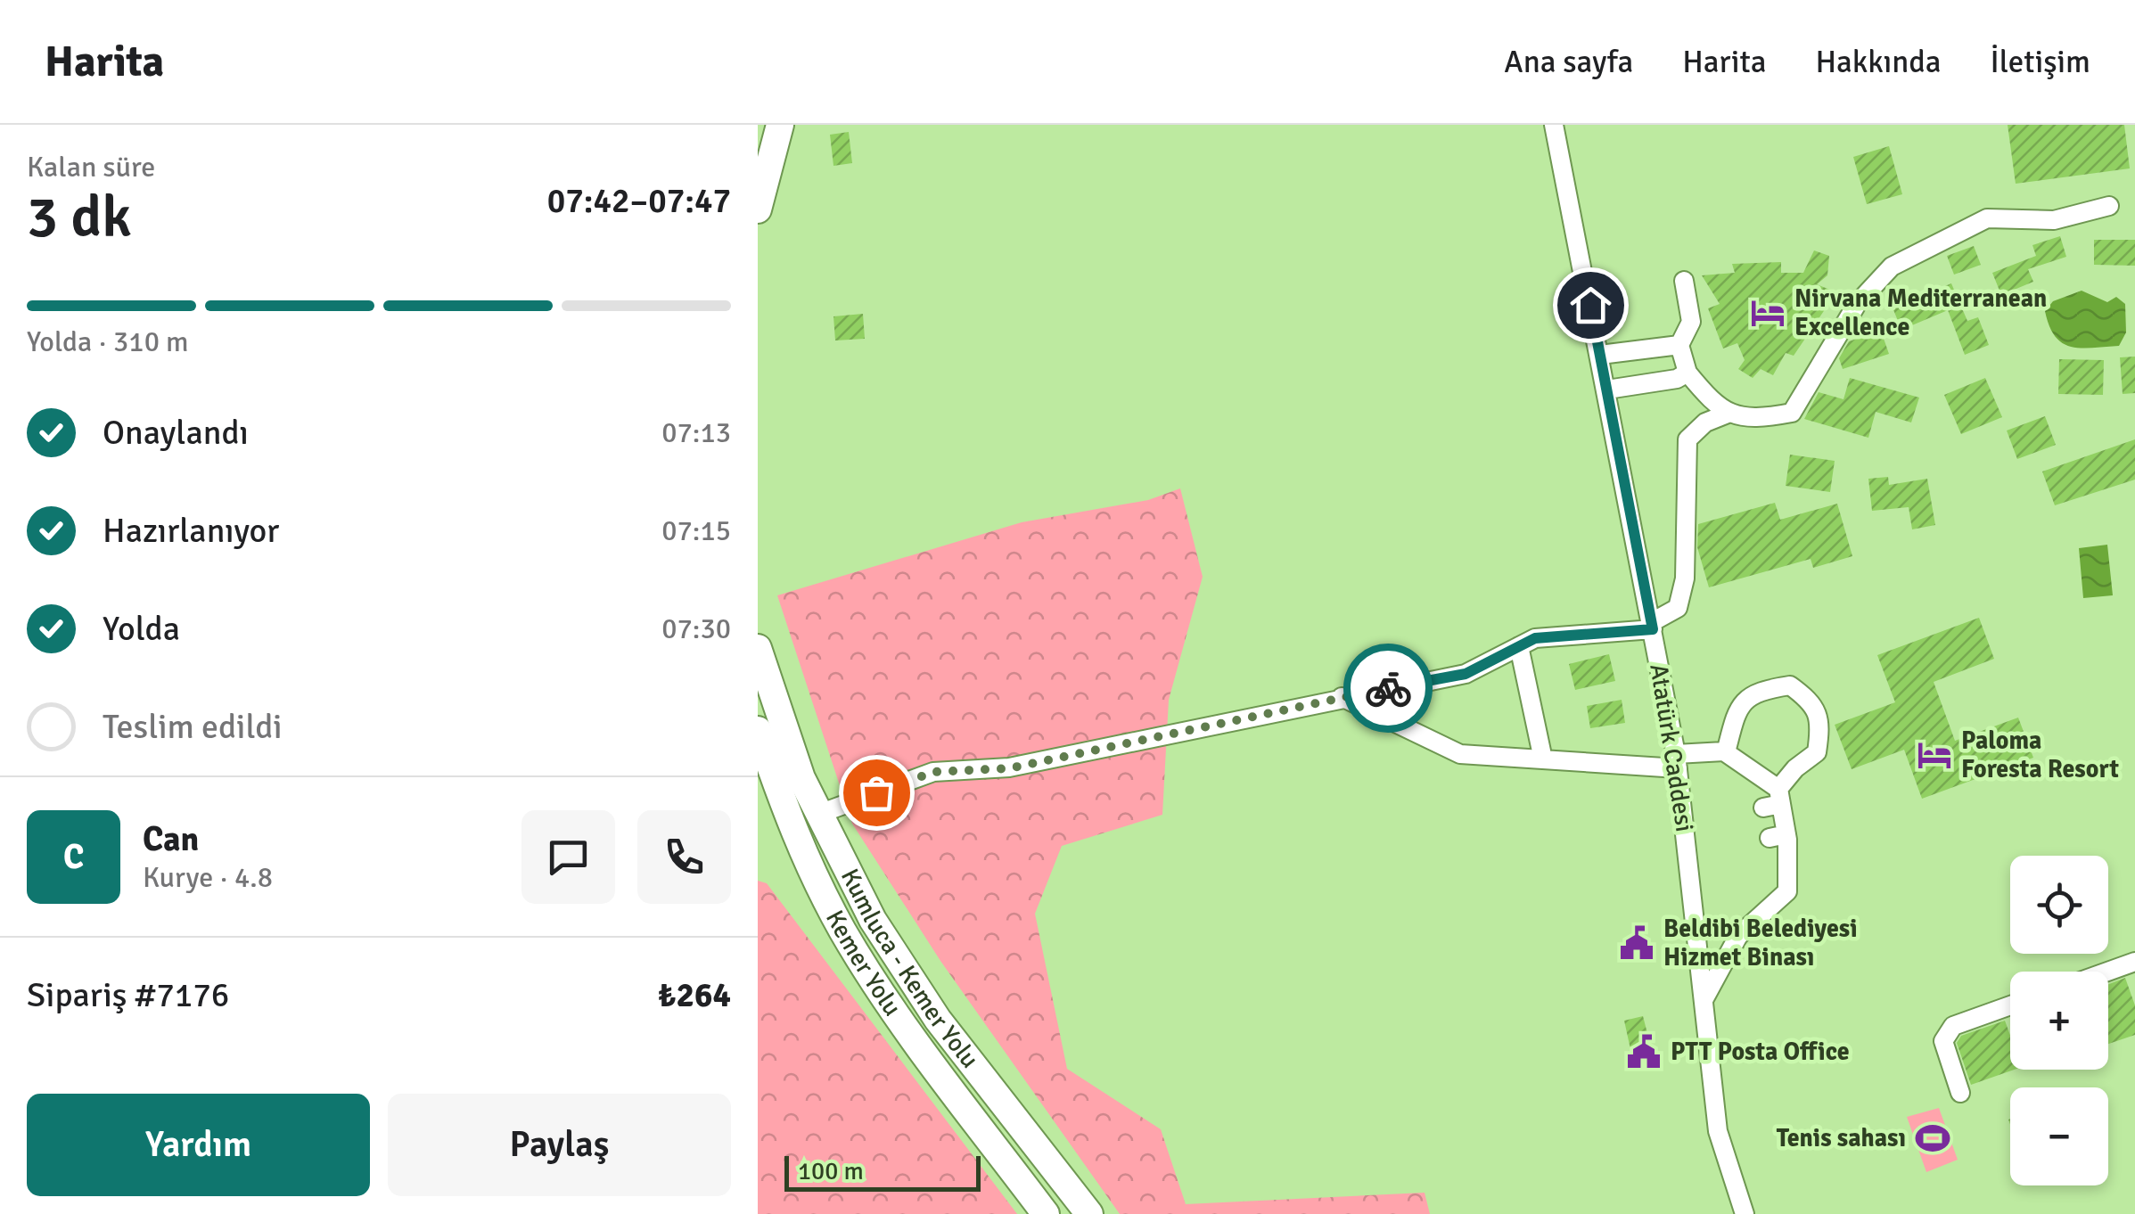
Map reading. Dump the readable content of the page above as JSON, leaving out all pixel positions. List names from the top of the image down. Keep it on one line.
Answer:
{"streets":{"highway":["Kemer Yolu","Kumluca - Kemer Yolu"],"street":["Atatürk Caddesi"]},"places":{"hotel":["Nirvana Mediterranean Excellence","Paloma Foresta Resort"],"public building":["Beldibi Belediyesi Hizmet Binası","PTT Posta Office"],"sports":["Tenis sahası"]},"scale_bar":"100 m","page":{"header":"Harita","nav":["Ana sayfa","Harita","Hakkında","İletişim"],"heading":["3 dk","Kalan süre","07:42–07:47"],"panel":["Can","Kurye · 4.8","Sipariş #7176","₺264"],"bar":"Yolda · 310 m","list":[["Onaylandı","07:13"],["Hazırlanıyor","07:15"],["Yolda","07:30"],"Teslim edildi"],"round":"C","map_buttons":["+","−"],"buttons":["Yardım","Paylaş"],"scale":"100 m"}}
